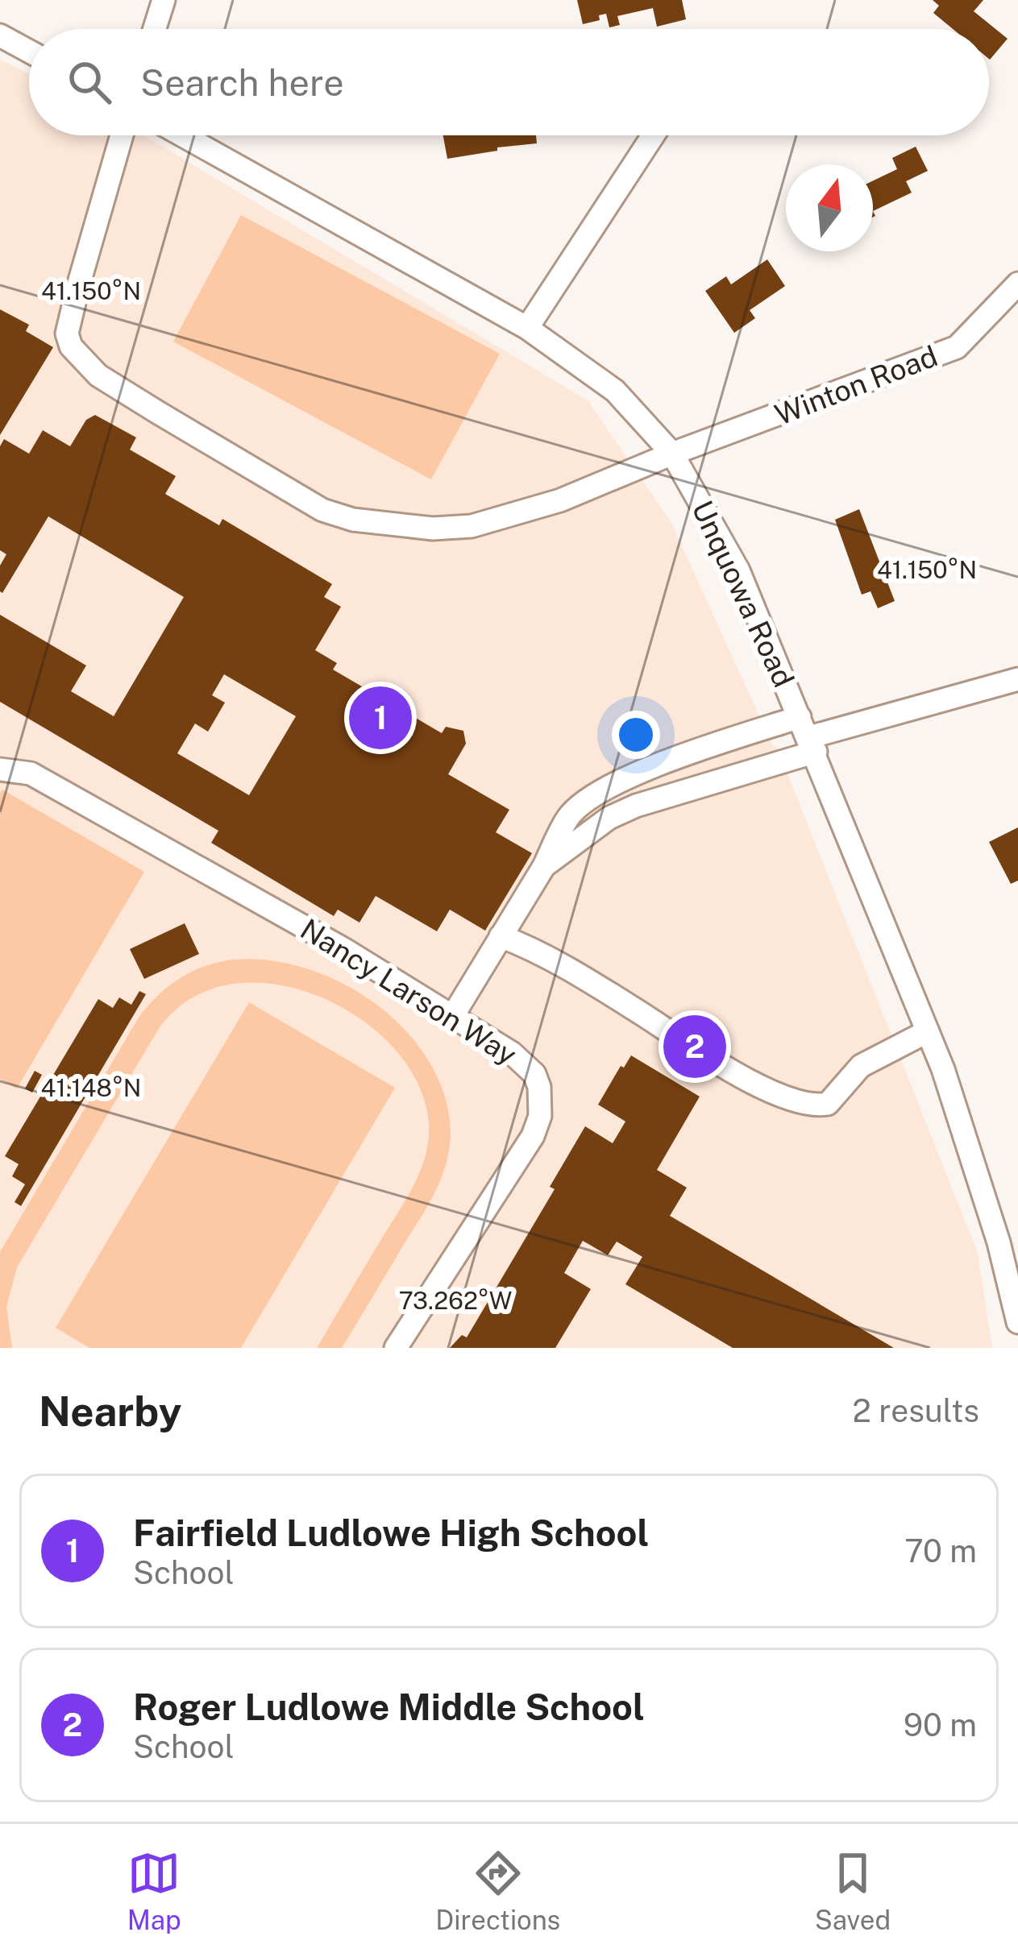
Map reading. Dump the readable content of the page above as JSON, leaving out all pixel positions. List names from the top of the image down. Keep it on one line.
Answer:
{"streets":{"street":["Winton Road","Unquowa Road","Nancy Larson Way"]},"crossings":[["Winton Road","Unquowa Road"]],"north":"top","page":{"search":"Search here","pins":["1","2"],"heading":["Nearby","2 results"],"list":[{"mark":"1","name":"Fairfield Ludlowe High School","note":"School","value":"70 m"},{"mark":"2","name":"Roger Ludlowe Middle School","note":"School","value":"90 m"}],"nav":["Map","Directions","Saved"]},"coordinates":["41.150°N","41.148°N","73.262°W"]}
